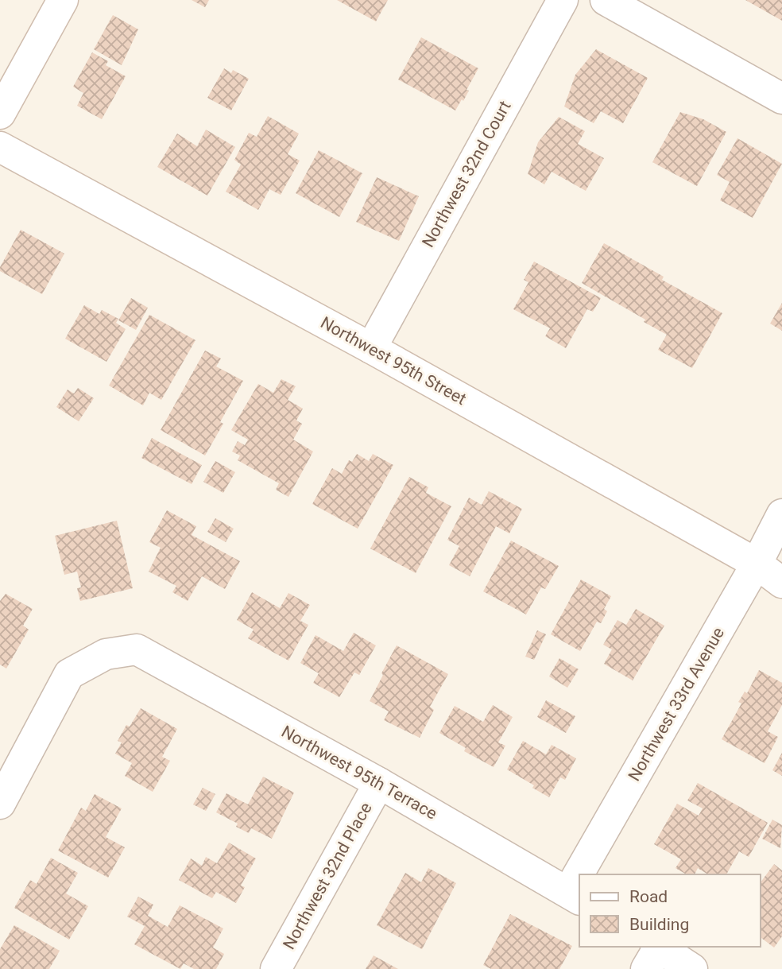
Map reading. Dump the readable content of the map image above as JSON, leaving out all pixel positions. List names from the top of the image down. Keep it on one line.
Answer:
{"streets":{"street":["Northwest 32nd Court","Northwest 95th Street","Northwest 33rd Avenue","Northwest 95th Terrace","Northwest 32nd Place"]},"crossings":[["Northwest 32nd Court","Northwest 95th Street"],["Northwest 95th Street","Northwest 33rd Avenue"],["Northwest 95th Terrace","Northwest 32nd Place"]],"legend":["Road","Building"]}
